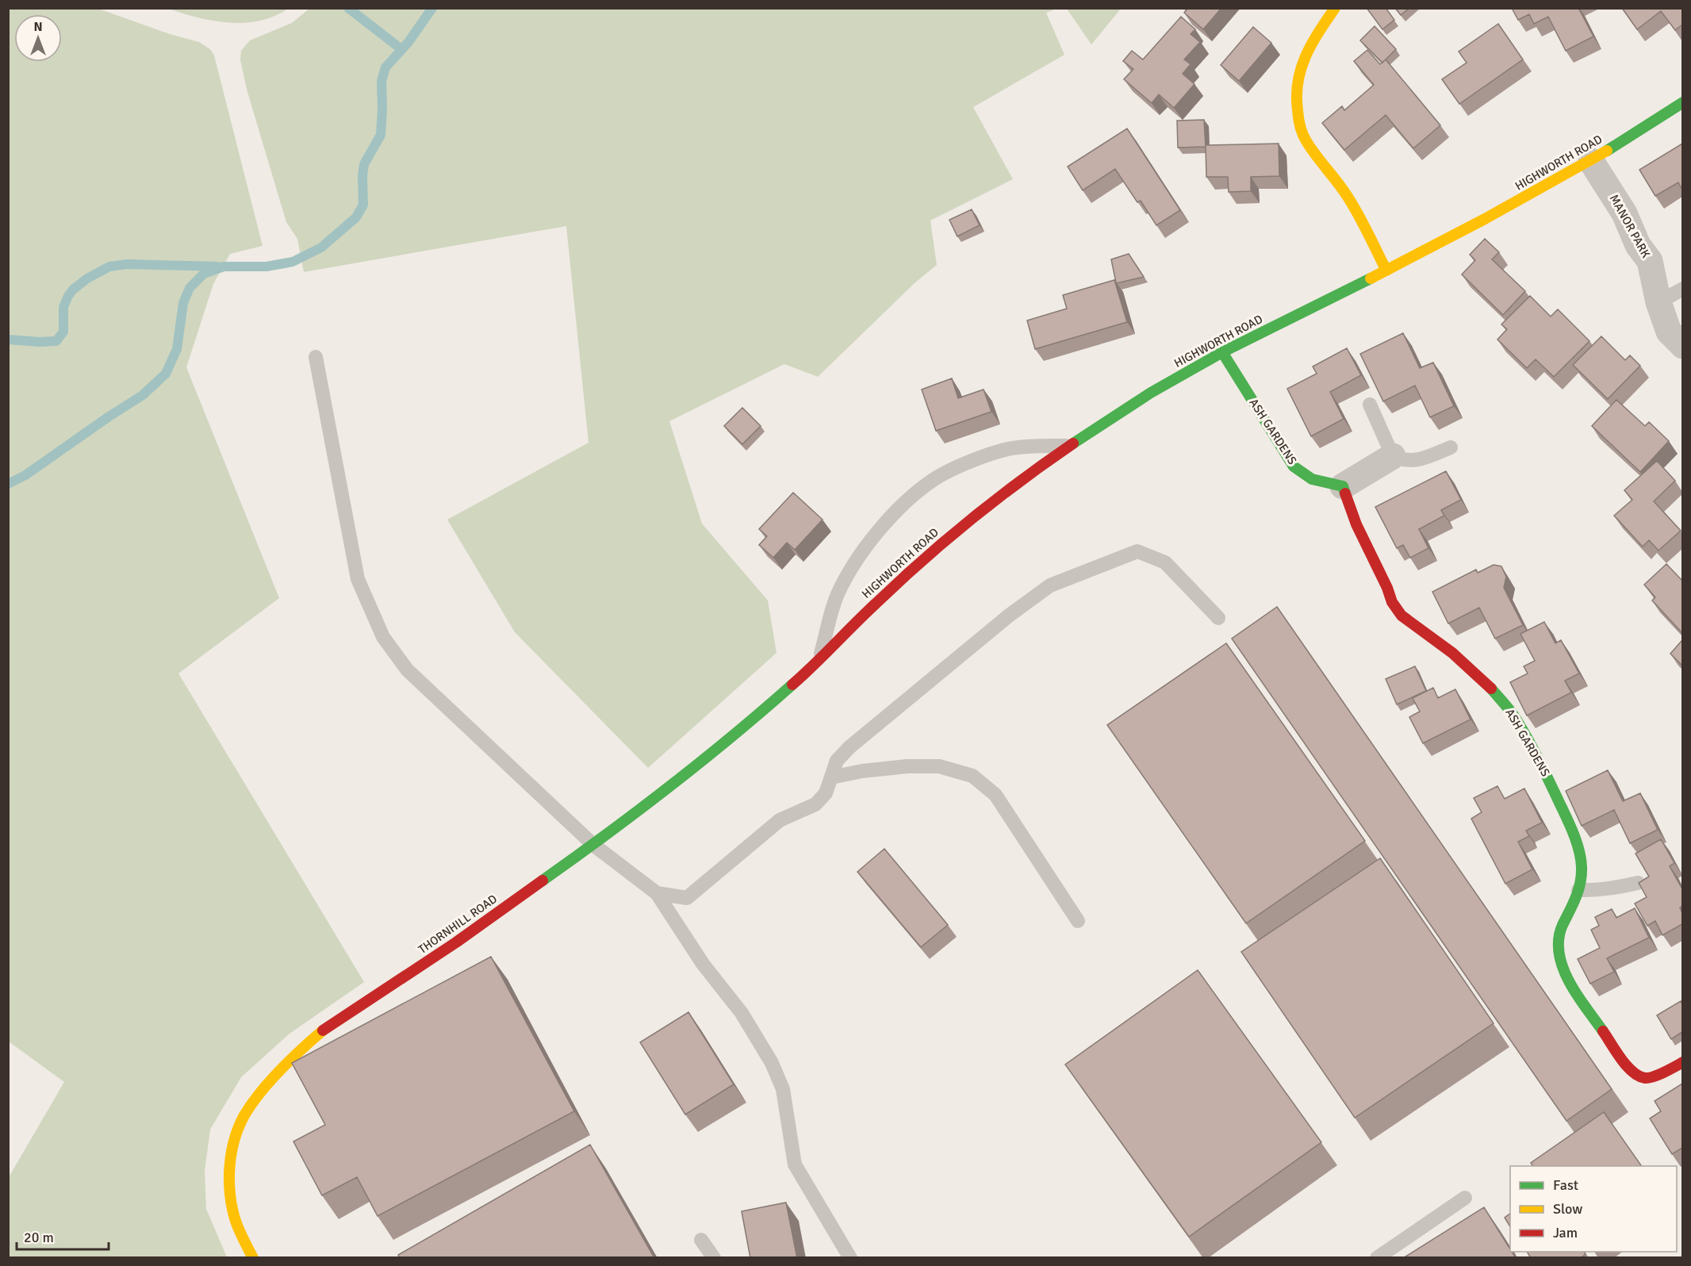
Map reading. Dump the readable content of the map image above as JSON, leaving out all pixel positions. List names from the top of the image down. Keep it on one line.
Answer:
{"streets":{"street":["HIGHWORTH ROAD","MANOR PARK","ASH GARDENS","THORNHILL ROAD"]},"crossings":[["HIGHWORTH ROAD","MANOR PARK"],["HIGHWORTH ROAD","ASH GARDENS"],["HIGHWORTH ROAD","THORNHILL ROAD"]],"legend":["Fast","Slow","Jam"],"scale_bar":"20 m","north":"top"}
